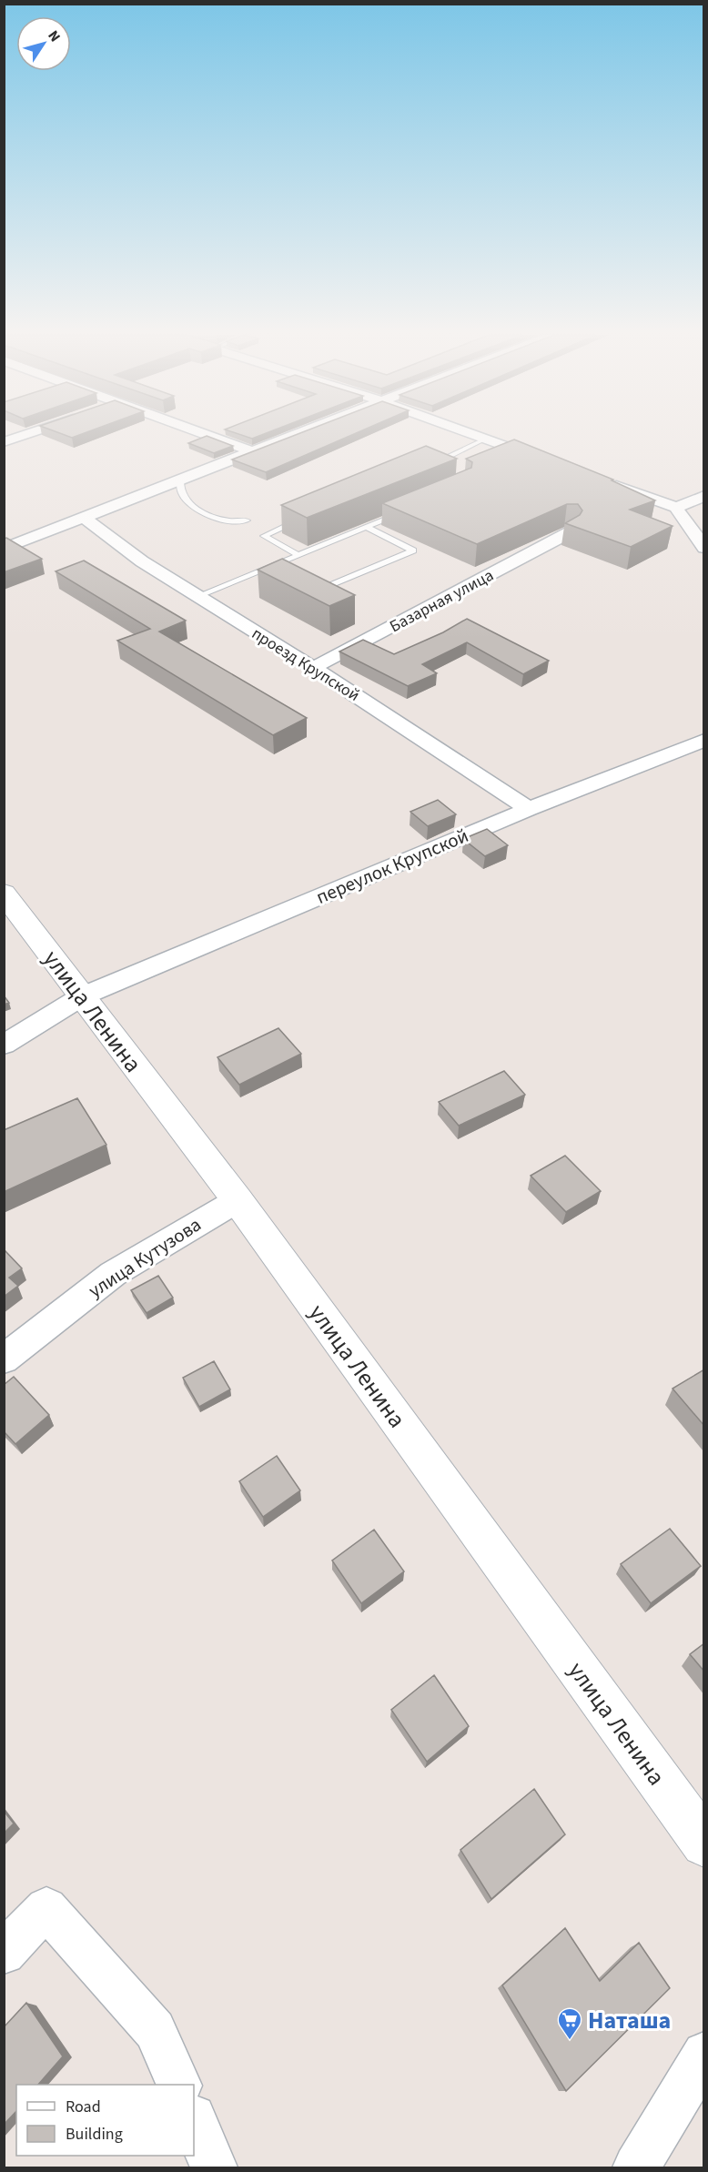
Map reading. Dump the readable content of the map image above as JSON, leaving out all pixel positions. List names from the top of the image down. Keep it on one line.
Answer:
{"streets":{"main road":["улица Ленина"],"street":["Базарная улица","проезд Крупской","переулок Крупской","улица Кутузова"]},"crossings":[["Базарная улица","проезд Крупской"],["проезд Крупской","переулок Крупской"],["переулок Крупской","улица Ленина"],["улица Ленина","улица Кутузова"]],"places":{"supermarket":["Наташа"]},"legend":["Road","Building"],"north":"top right"}
